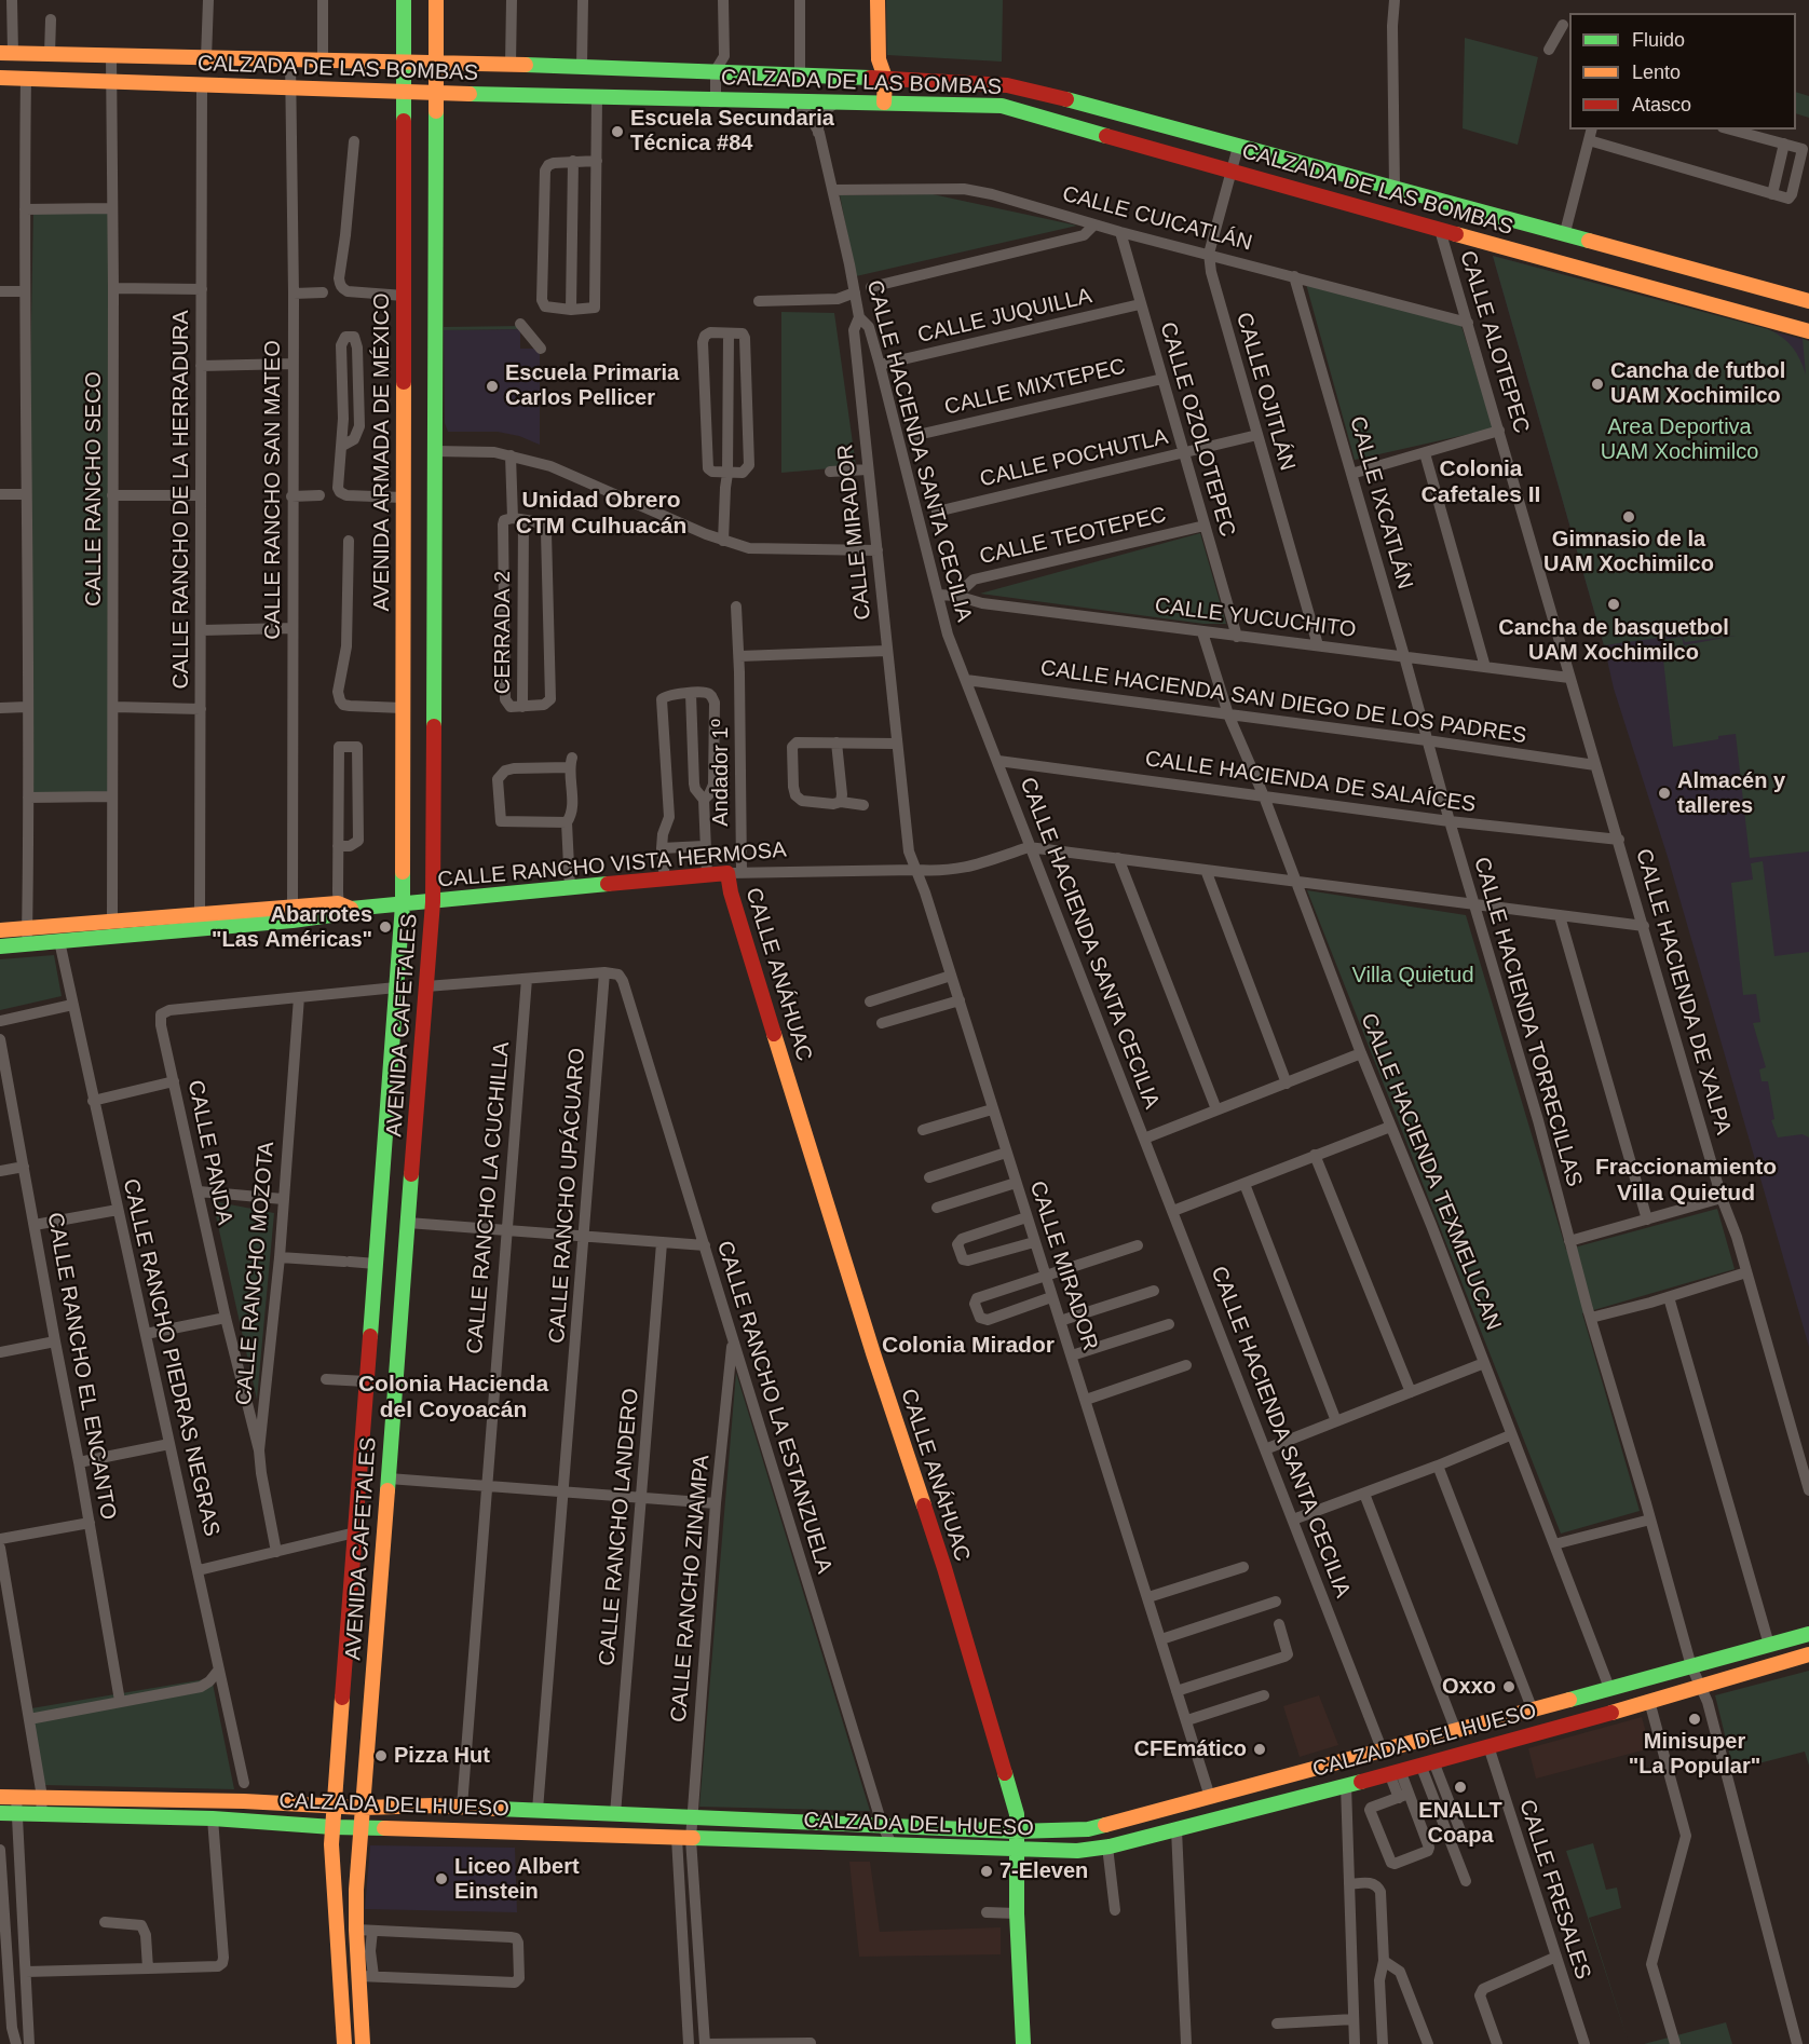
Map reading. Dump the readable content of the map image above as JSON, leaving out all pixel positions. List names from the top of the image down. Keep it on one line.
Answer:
{"streets":{"main road":["CALZADA DE LAS BOMBAS","AVENIDA ARMADA DE MÉXICO","CALLE RANCHO VISTA HERMOSA","CALLE ANÁHUAC","AVENIDA CAFETALES","CALZADA DEL HUESO"],"street":["CALLE CUICATLÁN","CALLE JUQUILLA","CALLE ALOTEPEC","CALLE MIXTEPEC","CALLE OJITLÁN","CALLE OZOLOTEPEC","CALLE HACIENDA SANTA CECILIA","CALLE POCHUTLA","CALLE RANCHO SECO","CALLE RANCHO SAN MATEO","CALLE RANCHO DE LA HERRADURA","CALLE IXCATLÁN","CALLE MIRADOR","CALLE TEOTEPEC","CALLE YUCUCHITO","CERRADA 2","CALLE HACIENDA SAN DIEGO DE LOS PADRES","Andador 1º","CALLE HACIENDA DE SALAÍCES","CALLE HACIENDA DE XALPA","CALLE HACIENDA TORRECILLAS","CALLE PANDA","CALLE HACIENDA TEXMELUCAN","CALLE RANCHO UPÁCUARO","CALLE RANCHO LA CUCHILLA","CALLE RANCHO MOZOTA","CALLE RANCHO PIEDRAS NEGRAS","CALLE RANCHO EL ENCANTO","CALLE RANCHO LA ESTANZUELA","CALLE RANCHO LANDERO","CALLE RANCHO ZINAMPA","CALLE FRESALES"]},"crossings":[["CALZADA DE LAS BOMBAS","CALLE ALOTEPEC"],["CALZADA DE LAS BOMBAS","CALLE OJITLÁN"],["CALZADA DE LAS BOMBAS","CALLE HACIENDA SANTA CECILIA"],["CALZADA DE LAS BOMBAS","AVENIDA ARMADA DE MÉXICO"],["CALZADA DE LAS BOMBAS","CALLE RANCHO SECO"],["CALZADA DE LAS BOMBAS","CALLE RANCHO SAN MATEO"],["CALZADA DE LAS BOMBAS","CALLE RANCHO DE LA HERRADURA"],["CALLE CUICATLÁN","CALLE ALOTEPEC"],["CALLE CUICATLÁN","CALLE OJITLÁN"],["CALLE CUICATLÁN","CALLE OZOLOTEPEC"],["CALLE CUICATLÁN","CALLE HACIENDA SANTA CECILIA"],["CALLE CUICATLÁN","CALLE IXCATLÁN"],["CALLE JUQUILLA","CALLE OZOLOTEPEC"],["CALLE JUQUILLA","CALLE HACIENDA SANTA CECILIA"],["CALLE ALOTEPEC","CALLE YUCUCHITO"],["CALLE ALOTEPEC","CALLE HACIENDA SAN DIEGO DE LOS PADRES"],["CALLE ALOTEPEC","CALLE HACIENDA DE XALPA"],["CALLE MIXTEPEC","CALLE OZOLOTEPEC"],["CALLE OJITLÁN","CALLE POCHUTLA"],["CALLE OJITLÁN","CALLE YUCUCHITO"],["CALLE OZOLOTEPEC","CALLE POCHUTLA"],["CALLE OZOLOTEPEC","CALLE TEOTEPEC"],["CALLE OZOLOTEPEC","CALLE YUCUCHITO"],["CALLE HACIENDA SANTA CECILIA","CALLE MIRADOR"],["CALLE HACIENDA SANTA CECILIA","CALLE YUCUCHITO"],["CALLE HACIENDA SANTA CECILIA","CALLE HACIENDA SAN DIEGO DE LOS PADRES"],["CALLE HACIENDA SANTA CECILIA","CALLE HACIENDA DE SALAÍCES"],["CALLE HACIENDA SANTA CECILIA","CALLE RANCHO VISTA HERMOSA"],["CALLE HACIENDA SANTA CECILIA","CALZADA DEL HUESO"],["AVENIDA ARMADA DE MÉXICO","CALLE RANCHO VISTA HERMOSA"],["AVENIDA ARMADA DE MÉXICO","AVENIDA CAFETALES"],["CALLE RANCHO SECO","CALLE RANCHO VISTA HERMOSA"],["CALLE RANCHO SAN MATEO","CALLE RANCHO VISTA HERMOSA"],["CALLE RANCHO DE LA HERRADURA","CALLE RANCHO VISTA HERMOSA"],["CALLE IXCATLÁN","CALLE YUCUCHITO"],["CALLE IXCATLÁN","CALLE HACIENDA SAN DIEGO DE LOS PADRES"],["CALLE IXCATLÁN","CALLE HACIENDA TORRECILLAS"],["CALLE MIRADOR","CALLE RANCHO VISTA HERMOSA"],["CALLE MIRADOR","CALZADA DEL HUESO"],["CALLE TEOTEPEC","CALLE YUCUCHITO"],["CALLE YUCUCHITO","CALLE HACIENDA TEXMELUCAN"],["CALLE HACIENDA SAN DIEGO DE LOS PADRES","CALLE HACIENDA DE XALPA"],["CALLE HACIENDA SAN DIEGO DE LOS PADRES","CALLE HACIENDA TORRECILLAS"],["CALLE HACIENDA SAN DIEGO DE LOS PADRES","CALLE HACIENDA TEXMELUCAN"],["Andador 1º","CALLE RANCHO VISTA HERMOSA"],["Andador 1º","CALLE ANÁHUAC"],["CALLE HACIENDA DE SALAÍCES","CALLE HACIENDA DE XALPA"],["CALLE HACIENDA DE SALAÍCES","CALLE HACIENDA TORRECILLAS"],["CALLE HACIENDA DE SALAÍCES","CALLE HACIENDA TEXMELUCAN"],["CALLE RANCHO VISTA HERMOSA","CALLE ANÁHUAC"],["CALLE RANCHO VISTA HERMOSA","AVENIDA CAFETALES"],["CALLE RANCHO VISTA HERMOSA","CALLE RANCHO PIEDRAS NEGRAS"],["CALLE ANÁHUAC","CALZADA DEL HUESO"],["CALLE HACIENDA TORRECILLAS","CALZADA DEL HUESO"],["AVENIDA CAFETALES","CALZADA DEL HUESO"],["CALLE PANDA","CALLE RANCHO MOZOTA"],["CALLE HACIENDA TEXMELUCAN","CALZADA DEL HUESO"],["CALLE RANCHO UPÁCUARO","CALLE RANCHO LA ESTANZUELA"],["CALLE RANCHO UPÁCUARO","CALZADA DEL HUESO"],["CALLE RANCHO LA CUCHILLA","CALZADA DEL HUESO"],["CALLE RANCHO LA ESTANZUELA","CALLE RANCHO ZINAMPA"],["CALLE RANCHO LA ESTANZUELA","CALZADA DEL HUESO"],["CALLE RANCHO LANDERO","CALZADA DEL HUESO"],["CALLE RANCHO ZINAMPA","CALZADA DEL HUESO"],["CALZADA DEL HUESO","CALLE FRESALES"]],"districts":["Colonia Cafetales II","Unidad Obrero CTM Culhuacán","Fraccionamiento Villa Quietud","Colonia Mirador","Colonia Hacienda del Coyoacán"],"parks":["Area Deportiva UAM Xochimilco","Villa Quietud"],"places":["Escuela Secundaria Técnica #84","Cancha de futbol UAM Xochimilco","Escuela Primaria Carlos Pellicer","Gimnasio de la UAM Xochimilco","Cancha de basquetbol UAM Xochimilco","Almacén y talleres","Abarrotes \"Las Américas\"","Oxxo","Minisuper \"La Popular\"","CFEmático","Pizza Hut","ENALLT Coapa","7-Eleven","Liceo Albert Einstein"],"legend":["Fluido","Lento","Atasco"]}
